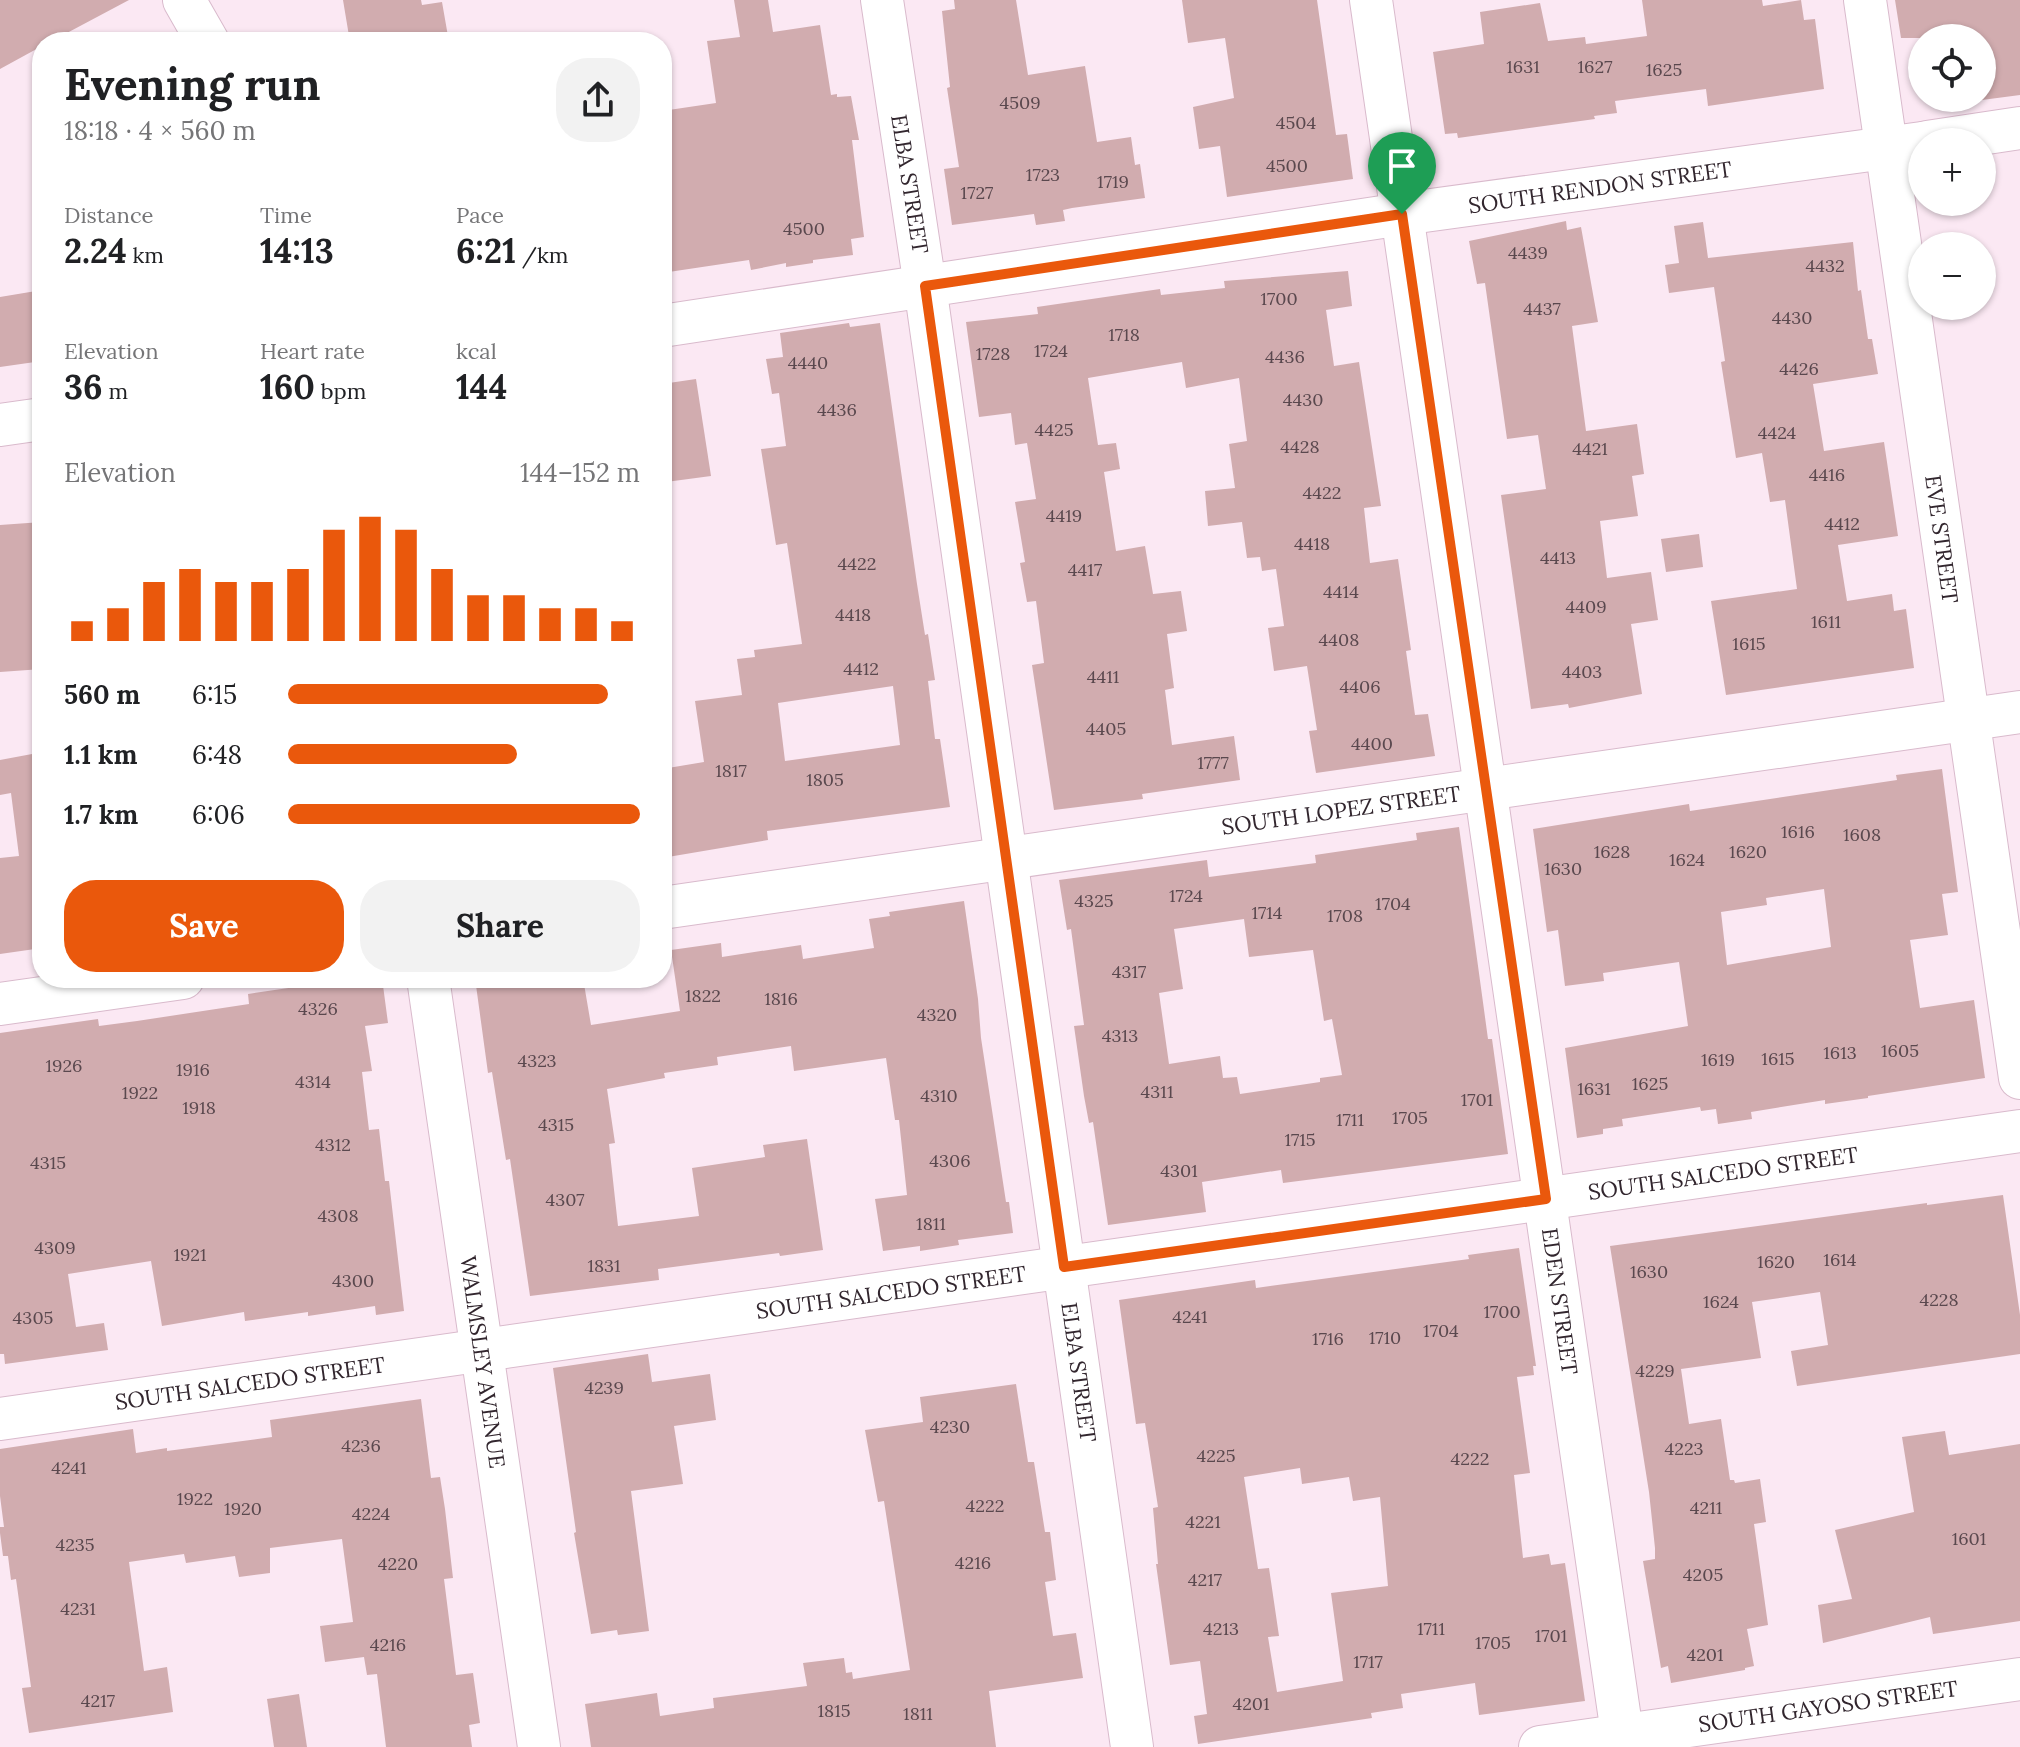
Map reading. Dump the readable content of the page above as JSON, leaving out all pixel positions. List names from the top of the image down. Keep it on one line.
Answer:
{"streets":{"street":["ELBA STREET","SOUTH RENDON STREET","EVE STREET","SOUTH LOPEZ STREET","SOUTH SALCEDO STREET","EDEN STREET","WALMSLEY AVENUE","SOUTH GAYOSO STREET"]},"crossings":[["ELBA STREET","SOUTH RENDON STREET"],["ELBA STREET","SOUTH LOPEZ STREET"],["ELBA STREET","SOUTH SALCEDO STREET"],["SOUTH RENDON STREET","EDEN STREET"],["EVE STREET","SOUTH LOPEZ STREET"],["SOUTH LOPEZ STREET","EDEN STREET"],["SOUTH SALCEDO STREET","EDEN STREET"],["SOUTH SALCEDO STREET","WALMSLEY AVENUE"],["EDEN STREET","SOUTH GAYOSO STREET"]],"house_numbers":["1631","1627","1625","4509","4504","4500","1723","1719","1727","4500","4439","4432","1700","4437","4430","1718","1724","1728","4436","4440","4426","4430","4436","4425","4424","4428","4421","4416","4422","4419","4412","4418","4413","4422","4417","4414","4409","4418","1611","4408","1615","4412","4403","4411","4406","4405","4400","1777","1817","1805","1616","1608","1628","1620","1624","1630","1724","4325","1704","1714","1708","4317","1822","1816","4326","4320","4313","1605","1613","1615","1619","4323","1926","1916","4314","1625","1631","4311","1922","4310","1701","1918","1705","1711","4315","1715","4312","4306","4315","4301","4307","4308","1811","4309","1921","1614","1620","1831","1630","4300","4228","1624","1700","4241","4305","1704","1710","1716","4229","4239","4230","4236","4223","4225","4222","4241","1922","4222","4211","1920","4224","4221","1601","4235","4216","4220","4205","4217","4231","4213","1711","1701","1705","4216","4201","1717","4217","4201","1815","1811"],"page":{"map_buttons":["+","−"],"heading":["Evening run","18:18 · 4 × 560 m"],"stats":[["Distance","2.24 km"],["Time","14:13"],["Pace","6:21 /km"],["Elevation","36 m"],["Heart rate","160 bpm"],["kcal","144"]],"chart":["Elevation","144–152 m"],"list":[{"name":"560 m","note":"6:15"},{"name":"1.1 km","note":"6:48"},{"name":"1.7 km","note":"6:06"}],"buttons":["Save","Share"]}}
